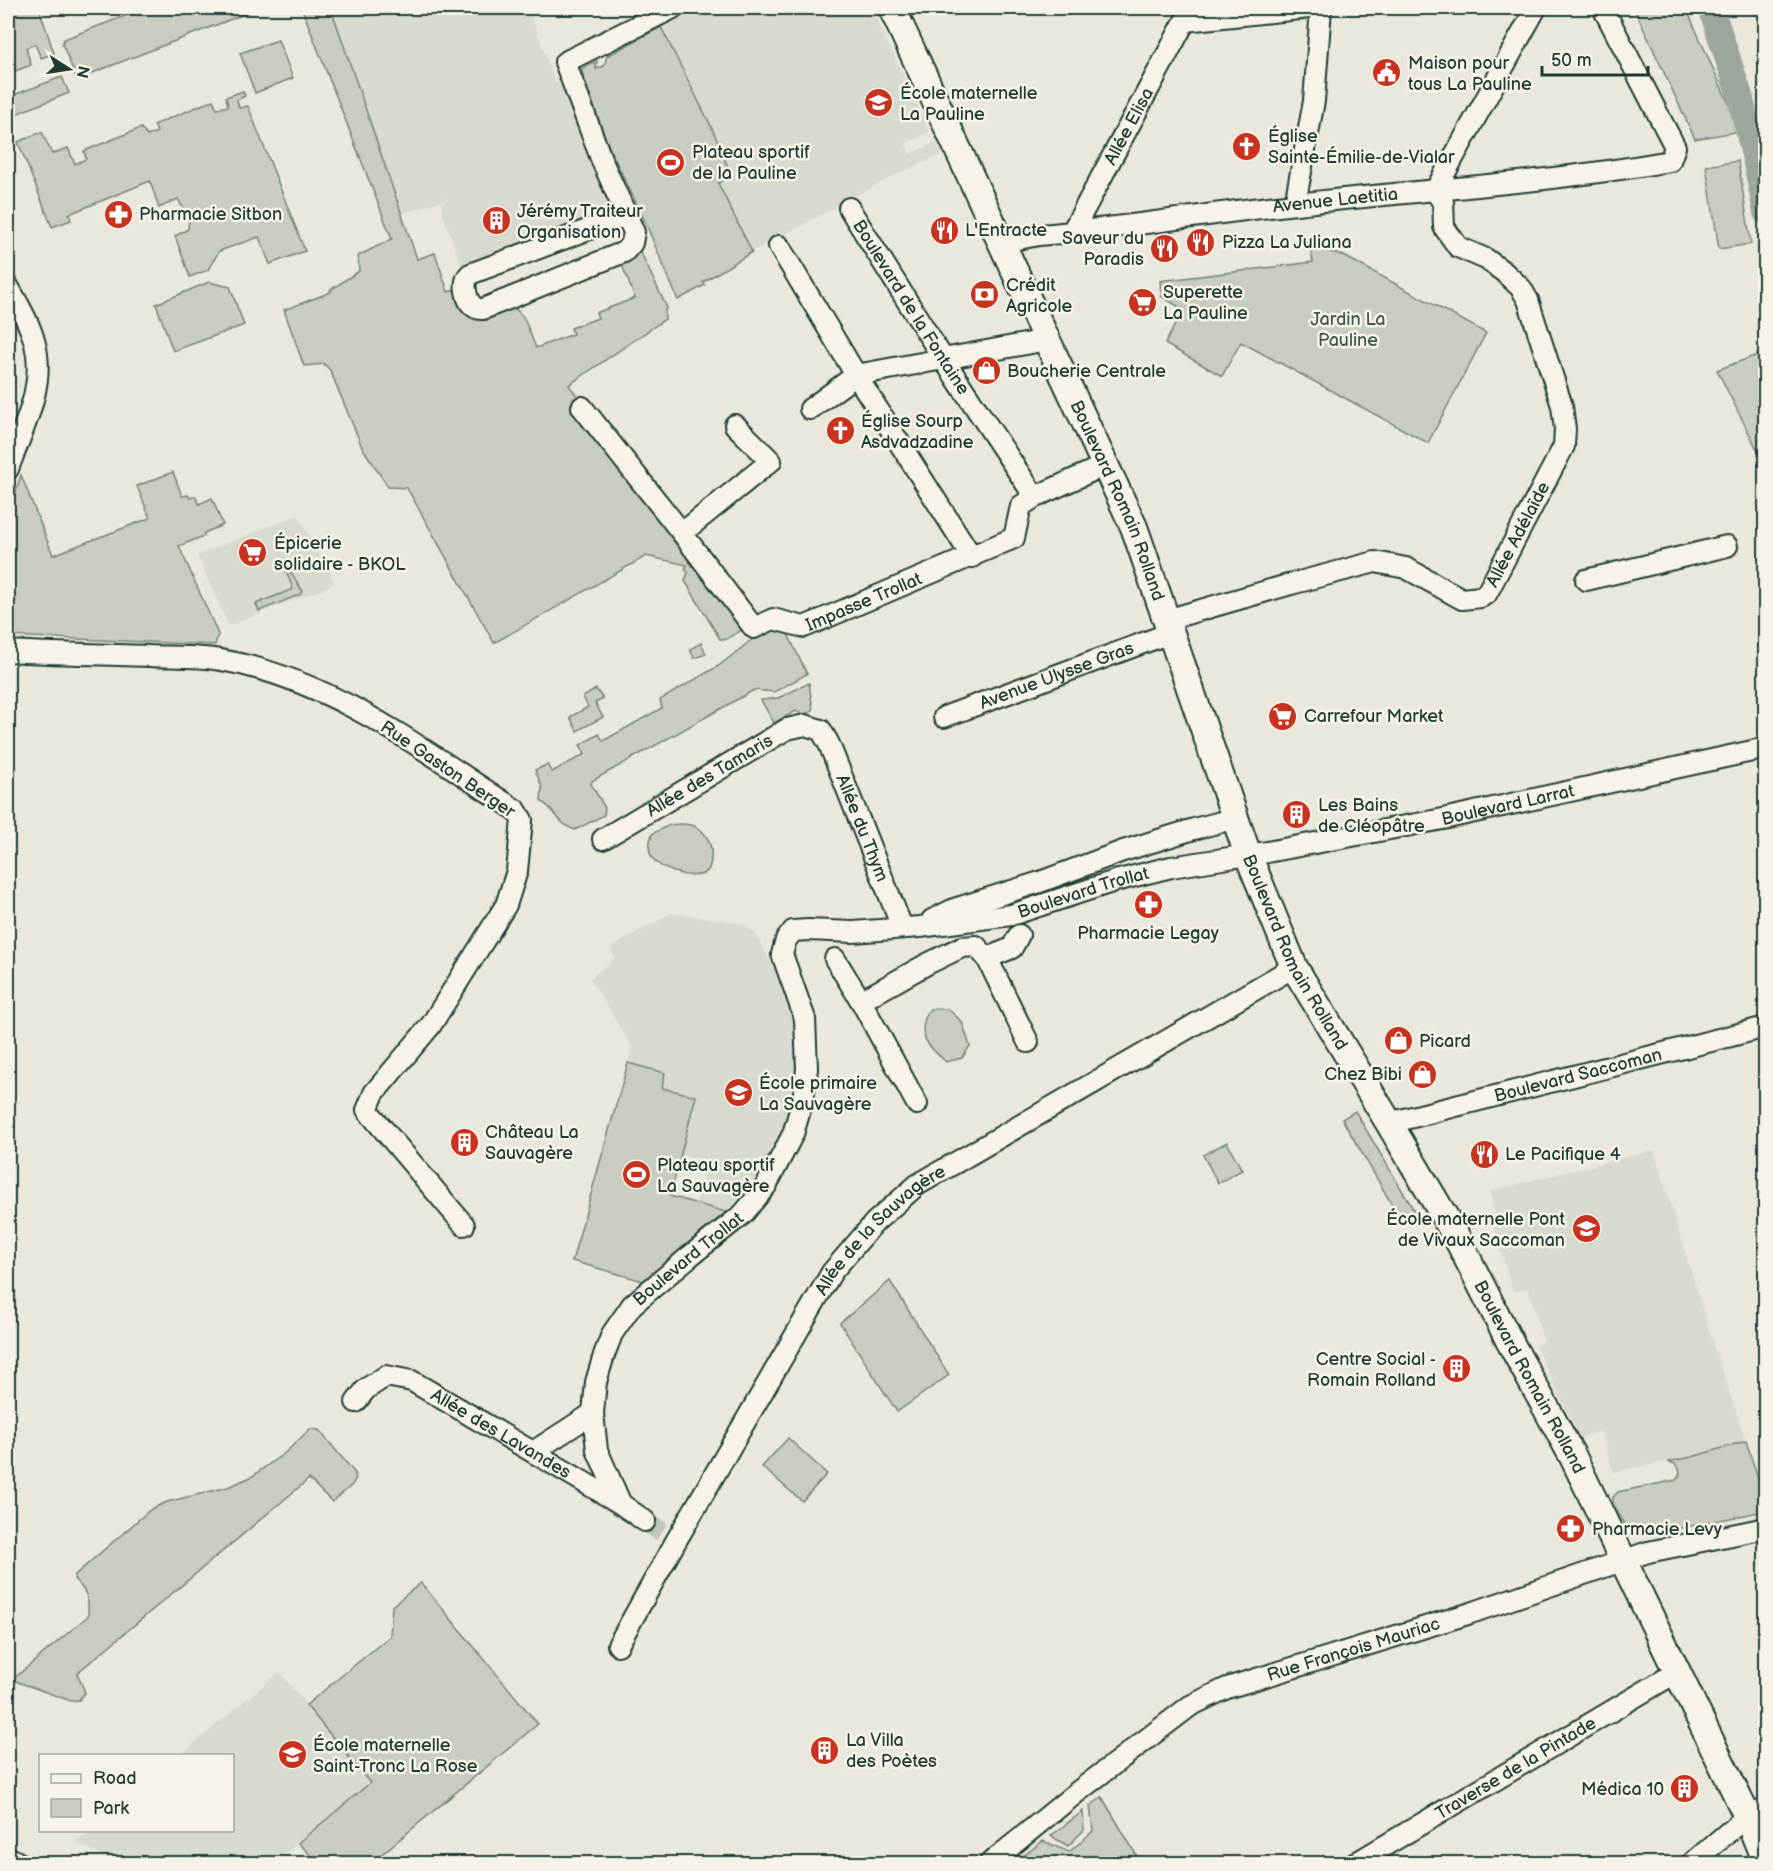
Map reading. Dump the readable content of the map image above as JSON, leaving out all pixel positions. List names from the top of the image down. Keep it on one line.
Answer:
{"streets":{"main road":["Boulevard Romain Rolland"],"street":["Allée Elisa","Avenue Laetitia","Boulevard de la Fontaine","Allée Adélaïde","Impasse Trollat","Avenue Ulysse Gras","Rue Gaston Berger","Allée des Tamaris","Boulevard Larrat","Allée du Thym","Boulevard Trollat","Boulevard Saccoman","Allée de la Sauvagère","Allée des Lavandes","Rue François Mauriac","Traverse de la Pintade"]},"crossings":[["Allée Elisa","Avenue Laetitia"],["Avenue Laetitia","Boulevard Romain Rolland"],["Avenue Laetitia","Allée Adélaïde"],["Boulevard de la Fontaine","Impasse Trollat"],["Boulevard Romain Rolland","Allée Adélaïde"],["Boulevard Romain Rolland","Impasse Trollat"],["Boulevard Romain Rolland","Avenue Ulysse Gras"],["Boulevard Romain Rolland","Boulevard Larrat"],["Boulevard Romain Rolland","Boulevard Trollat"],["Boulevard Romain Rolland","Boulevard Saccoman"],["Boulevard Romain Rolland","Allée de la Sauvagère"],["Boulevard Romain Rolland","Rue François Mauriac"],["Boulevard Romain Rolland","Traverse de la Pintade"],["Allée Adélaïde","Avenue Ulysse Gras"],["Allée des Tamaris","Allée du Thym"],["Boulevard Larrat","Boulevard Trollat"],["Allée du Thym","Boulevard Trollat"],["Boulevard Trollat","Allée des Lavandes"],["Allée de la Sauvagère","Allée des Lavandes"]],"parks":["Jardin La Pauline"],"places":{"public building":["Maison pour tous La Pauline"],"school or university":["École maternelle La Pauline","École primaire La Sauvagère","École maternelle Pont de Vivaux Saccoman","École maternelle Saint-Tronc La Rose"],"church":["Église Sainte-Émilie-de-Vialar","Église Sourp Asdvadzadine"],"sports":["Plateau sportif de la Pauline","Plateau sportif La Sauvagère"],"pharmacy":["Pharmacie Sitbon","Pharmacie Legay","Pharmacie Levy"],"building":["Jérémy Traiteur Organisation","Les Bains de Cléopâtre","Château La Sauvagère","Centre Social - Romain Rolland","La Villa des Poètes","Médica 10"],"restaurant":["L'Entracte","Pizza La Juliana","Saveur du Paradis","Le Pacifique 4"],"bank":["Crédit Agricole"],"supermarket":["Superette La Pauline","Épicerie solidaire - BKOL","Carrefour Market"],"shop":["Boucherie Centrale","Picard","Chez Bibi"]},"legend":["Road","Park"],"scale_bar":"50 m","north":"right"}
